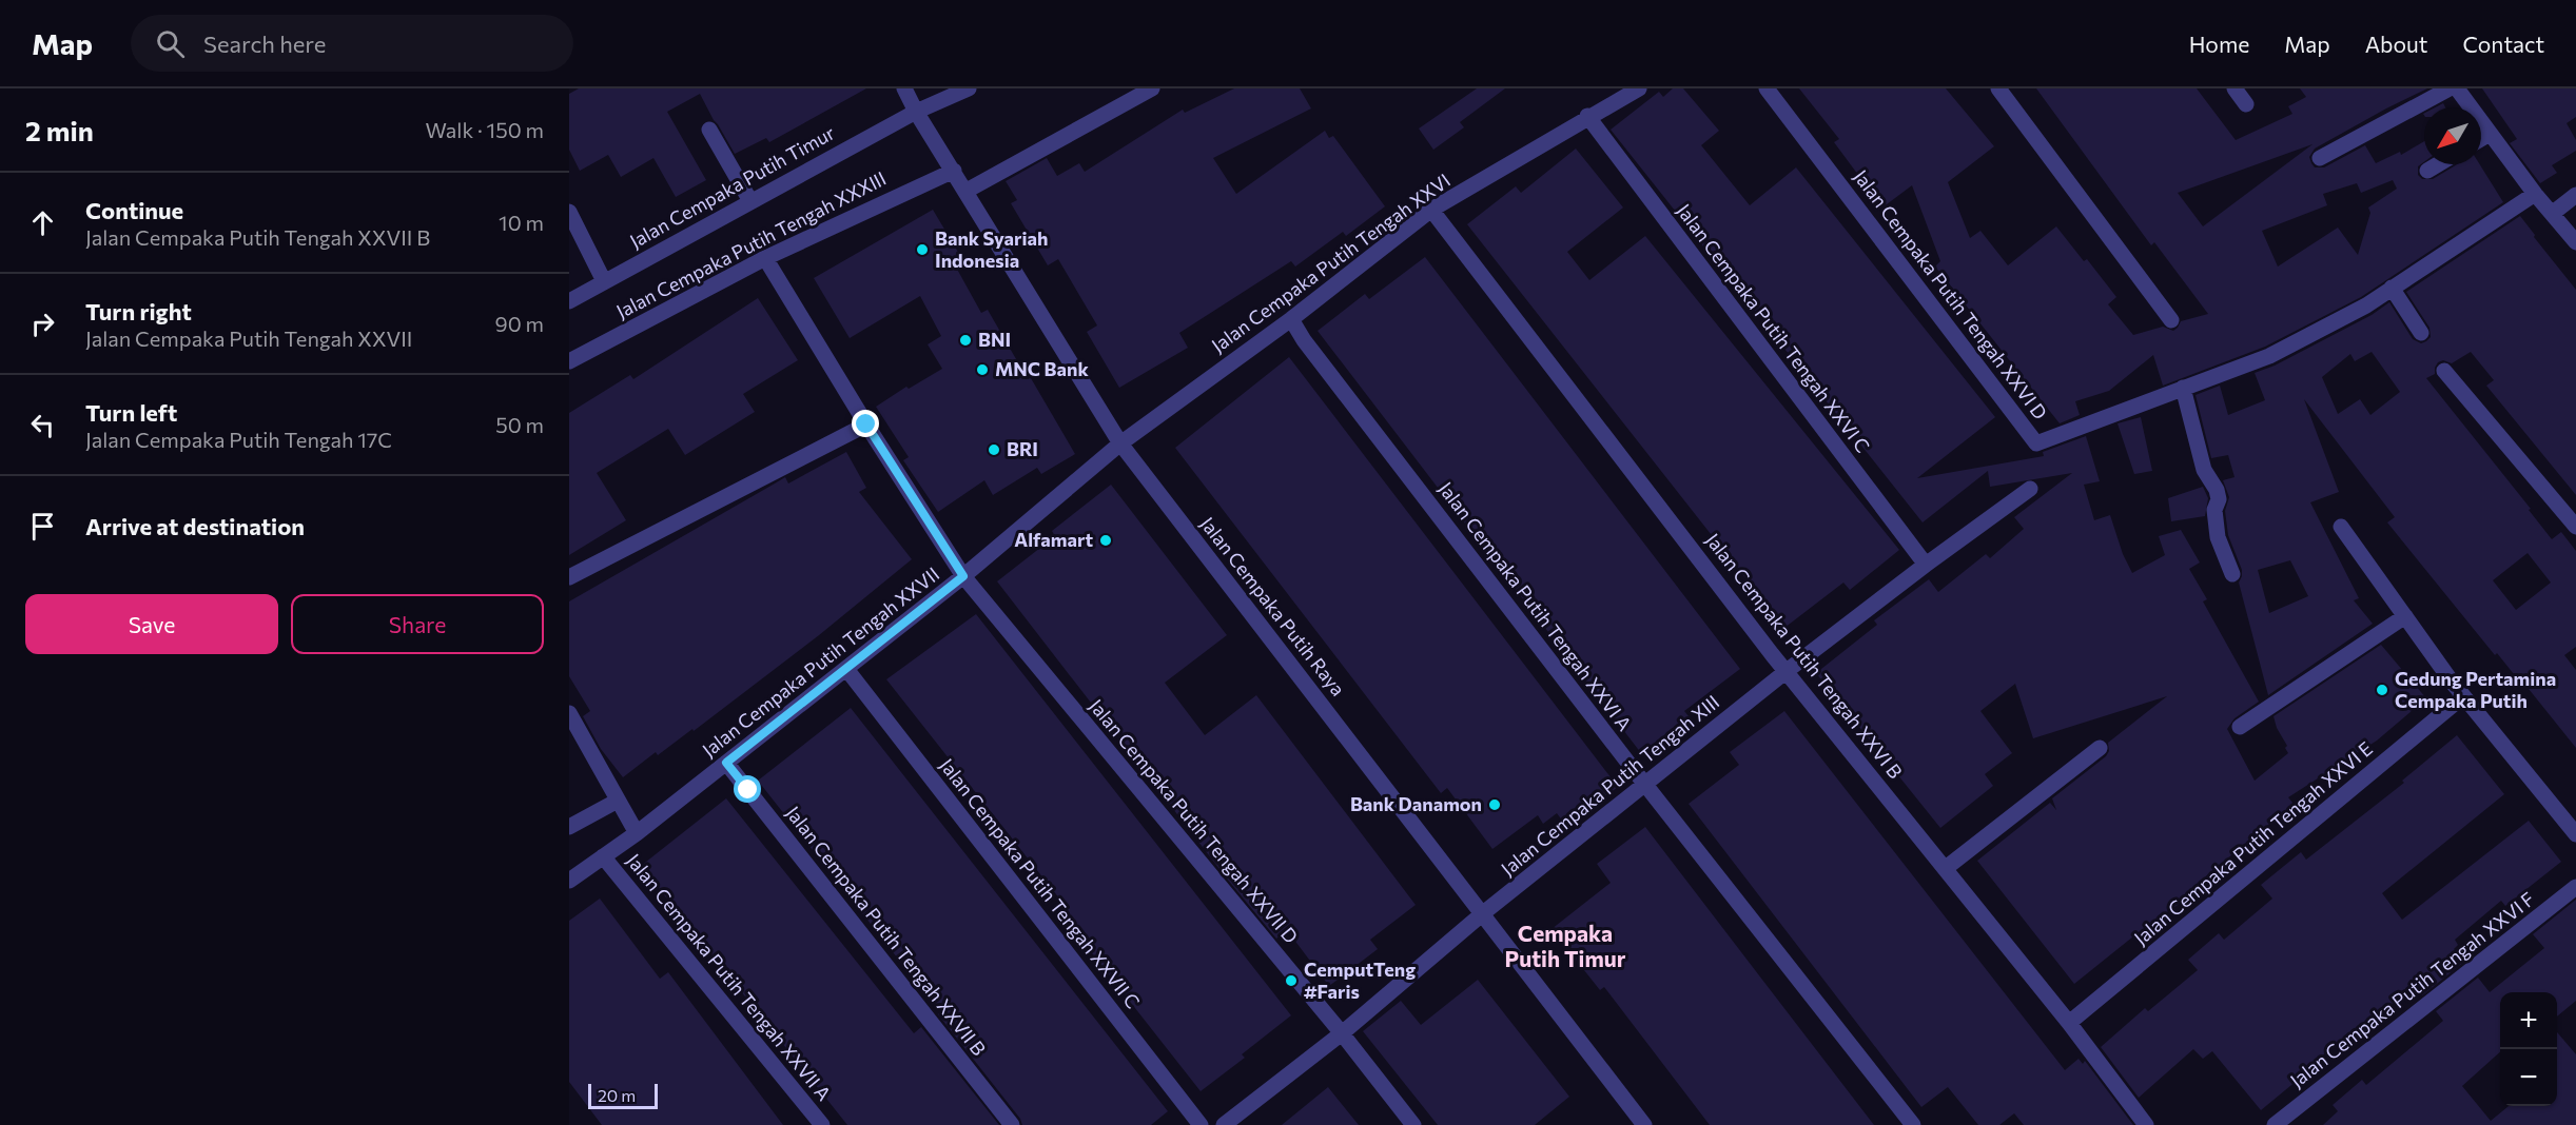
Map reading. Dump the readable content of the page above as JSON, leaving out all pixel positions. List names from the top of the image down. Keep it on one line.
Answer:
{"streets":{"street":["Jalan Cempaka Putih Timur","Jalan Cempaka Putih Tengah XXXIII","Jalan Cempaka Putih Tengah XXVI","Jalan Cempaka Putih Tengah XXVI D","Jalan Cempaka Putih Tengah XXVI C","Jalan Cempaka Putih Raya","Jalan Cempaka Putih Tengah XXVI A","Jalan Cempaka Putih Tengah XXVI B","Jalan Cempaka Putih Tengah XXVII","Jalan Cempaka Putih Tengah XIII","Jalan Cempaka Putih Tengah XXVII D","Jalan Cempaka Putih Tengah XXVI E","Jalan Cempaka Putih Tengah XXVII C","Jalan Cempaka Putih Tengah XXVII B","Jalan Cempaka Putih Tengah XXVII A","Jalan Cempaka Putih Tengah XXVI F"]},"crossings":[["Jalan Cempaka Putih Timur","Jalan Cempaka Putih Raya"],["Jalan Cempaka Putih Tengah XXXIII","Jalan Cempaka Putih Raya"],["Jalan Cempaka Putih Tengah XXXIII","Jalan Cempaka Putih Tengah XXVII D"],["Jalan Cempaka Putih Tengah XXVI","Jalan Cempaka Putih Tengah XXVI C"],["Jalan Cempaka Putih Tengah XXVI","Jalan Cempaka Putih Raya"],["Jalan Cempaka Putih Tengah XXVI","Jalan Cempaka Putih Tengah XXVI A"],["Jalan Cempaka Putih Tengah XXVI","Jalan Cempaka Putih Tengah XXVI B"],["Jalan Cempaka Putih Tengah XXVI","Jalan Cempaka Putih Tengah XXVII"],["Jalan Cempaka Putih Tengah XXVI C","Jalan Cempaka Putih Tengah XIII"],["Jalan Cempaka Putih Raya","Jalan Cempaka Putih Tengah XXVII"],["Jalan Cempaka Putih Raya","Jalan Cempaka Putih Tengah XIII"],["Jalan Cempaka Putih Tengah XXVI A","Jalan Cempaka Putih Tengah XIII"],["Jalan Cempaka Putih Tengah XXVI B","Jalan Cempaka Putih Tengah XIII"],["Jalan Cempaka Putih Tengah XXVI B","Jalan Cempaka Putih Tengah XXVI E"],["Jalan Cempaka Putih Tengah XXVII","Jalan Cempaka Putih Tengah XXVII D"],["Jalan Cempaka Putih Tengah XXVII","Jalan Cempaka Putih Tengah XXVII C"],["Jalan Cempaka Putih Tengah XXVII","Jalan Cempaka Putih Tengah XXVII B"],["Jalan Cempaka Putih Tengah XXVII","Jalan Cempaka Putih Tengah XXVII A"],["Jalan Cempaka Putih Tengah XIII","Jalan Cempaka Putih Tengah XXVII D"]],"districts":["Cempaka Putih Timur"],"places":["Bank Syariah Indonesia","BNI","MNC Bank","BRI","Alfamart","Gedung Pertamina Cempaka Putih","Bank Danamon","CemputTeng #Faris"],"scale_bar":"20 m","north":"bottom left","page":{"header":"Map","search":"Search here","nav":["Home","Map","About","Contact"],"heading":["2 min","Walk · 150 m"],"list":[["Continue","Jalan Cempaka Putih Tengah XXVII B","10 m"],["Turn right","Jalan Cempaka Putih Tengah XXVII","90 m"],["Turn left","Jalan Cempaka Putih Tengah 17C","50 m"],"Arrive at destination"],"buttons":["Save","Share"],"map_buttons":["+","−"],"scale":"20 m"}}
